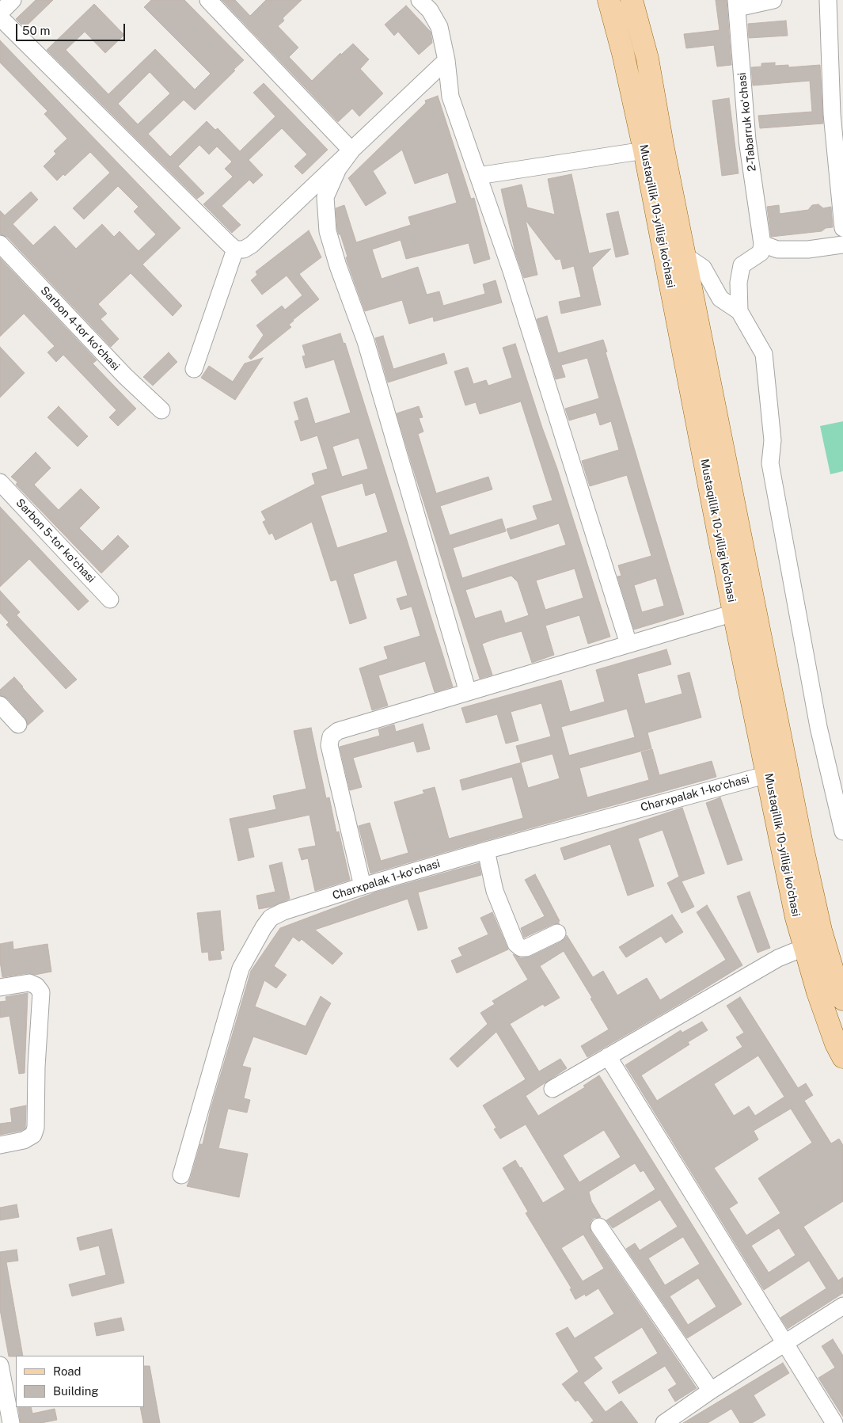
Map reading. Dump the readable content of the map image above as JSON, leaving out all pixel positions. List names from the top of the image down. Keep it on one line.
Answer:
{"streets":{"main road":["Mustaqillik 10-yilligi ko'chasi"],"street":["2-Tabarruk koʻchasi","Sarbon 4-tor koʻchasi","Sarbon 5-tor koʻchasi","Charxpalak 1-koʻchasi"]},"crossings":[["Mustaqillik 10-yilligi ko'chasi","Charxpalak 1-koʻchasi"]],"legend":["Road","Building"],"scale_bar":"50 m"}
